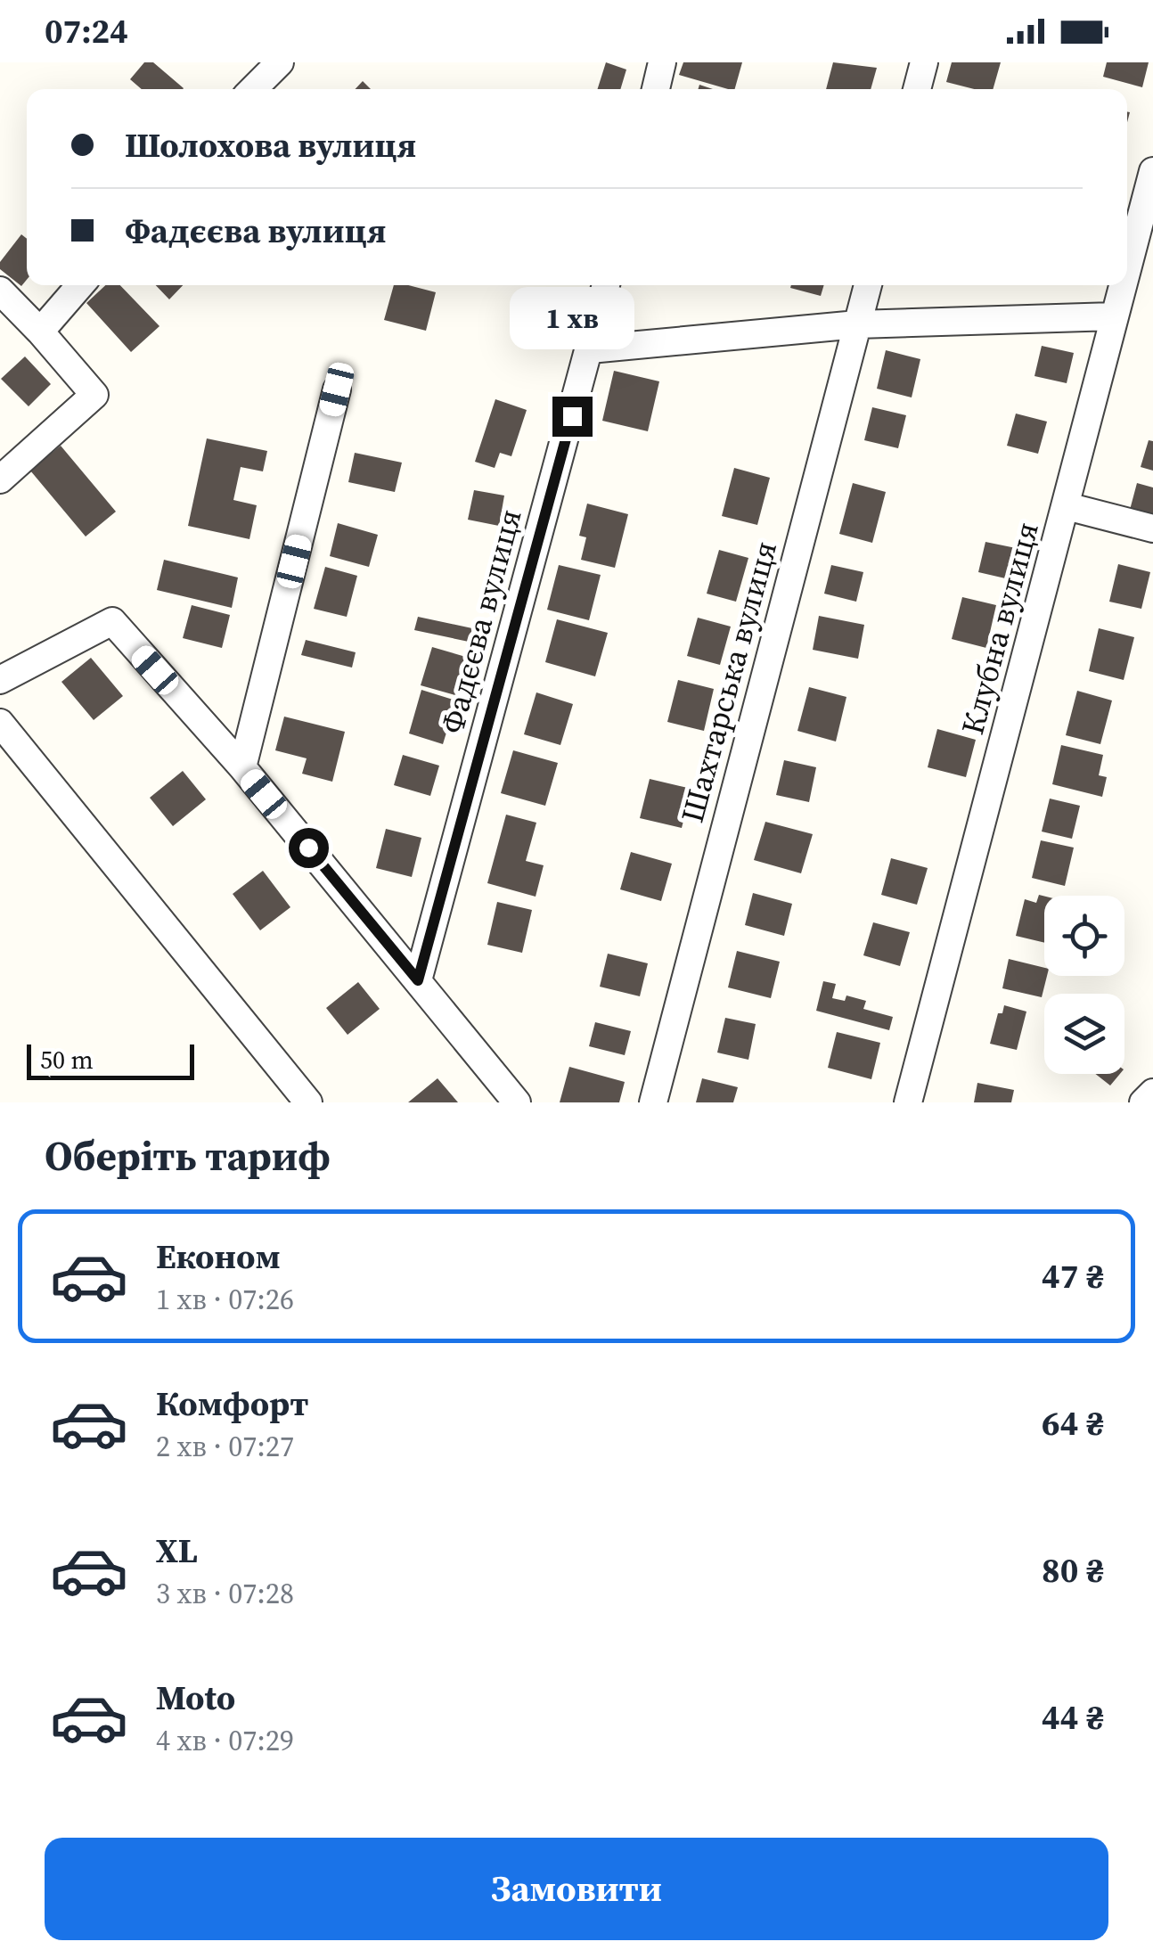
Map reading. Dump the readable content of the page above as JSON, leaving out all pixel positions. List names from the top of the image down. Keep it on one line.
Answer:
{"streets":{"street":["Фадєєва вулиця","Клубна вулиця","Шахтарська вулиця"]},"scale_bar":"50 m","page":{"status":"07:24","banner":["Шолохова вулиця","Фадєєва вулиця"],"bubble":"1 хв","scale":"50 m","heading":"Оберіть тариф","list":[{"name":"Економ","note":"1 хв · 07:26","value":"47 ₴"},{"name":"Комфорт","note":"2 хв · 07:27","value":"64 ₴"},{"name":"XL","note":"3 хв · 07:28","value":"80 ₴"},{"name":"Moto","note":"4 хв · 07:29","value":"44 ₴"}],"buttons":"Замовити"}}
